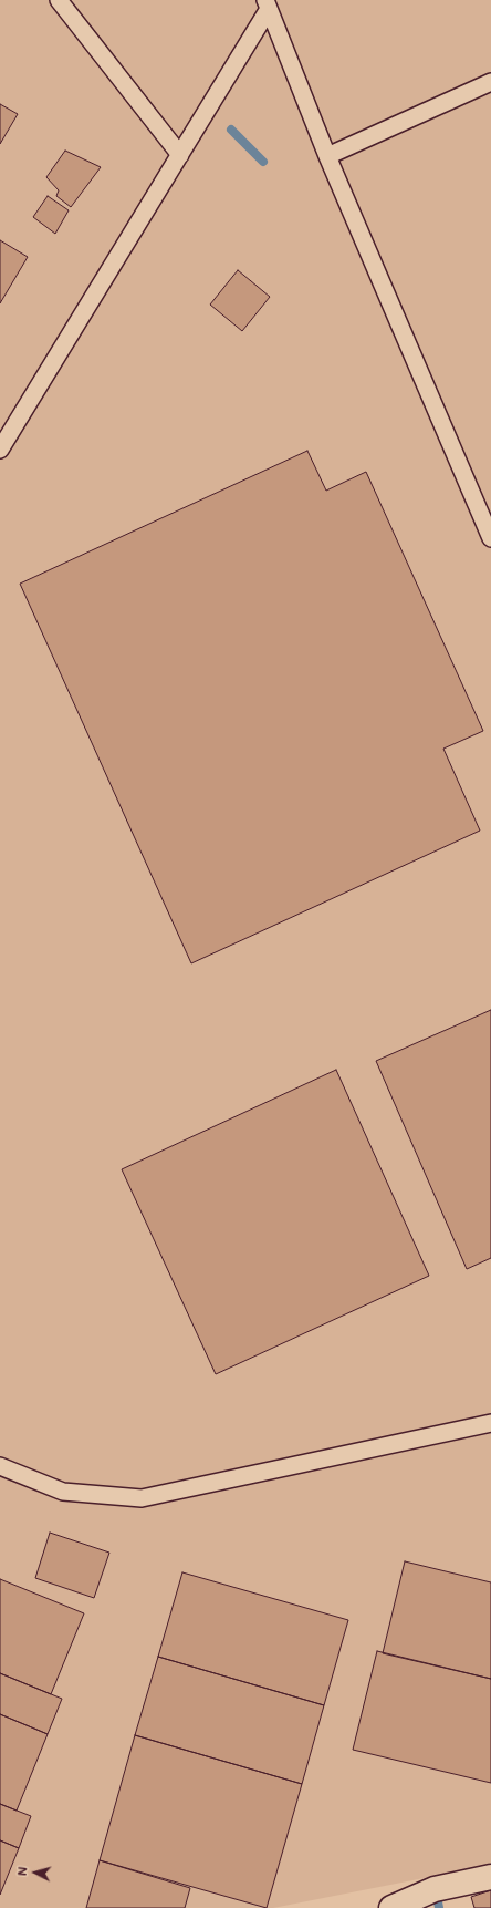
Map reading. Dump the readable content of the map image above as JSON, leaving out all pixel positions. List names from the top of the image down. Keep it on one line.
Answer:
{"north":"left"}
